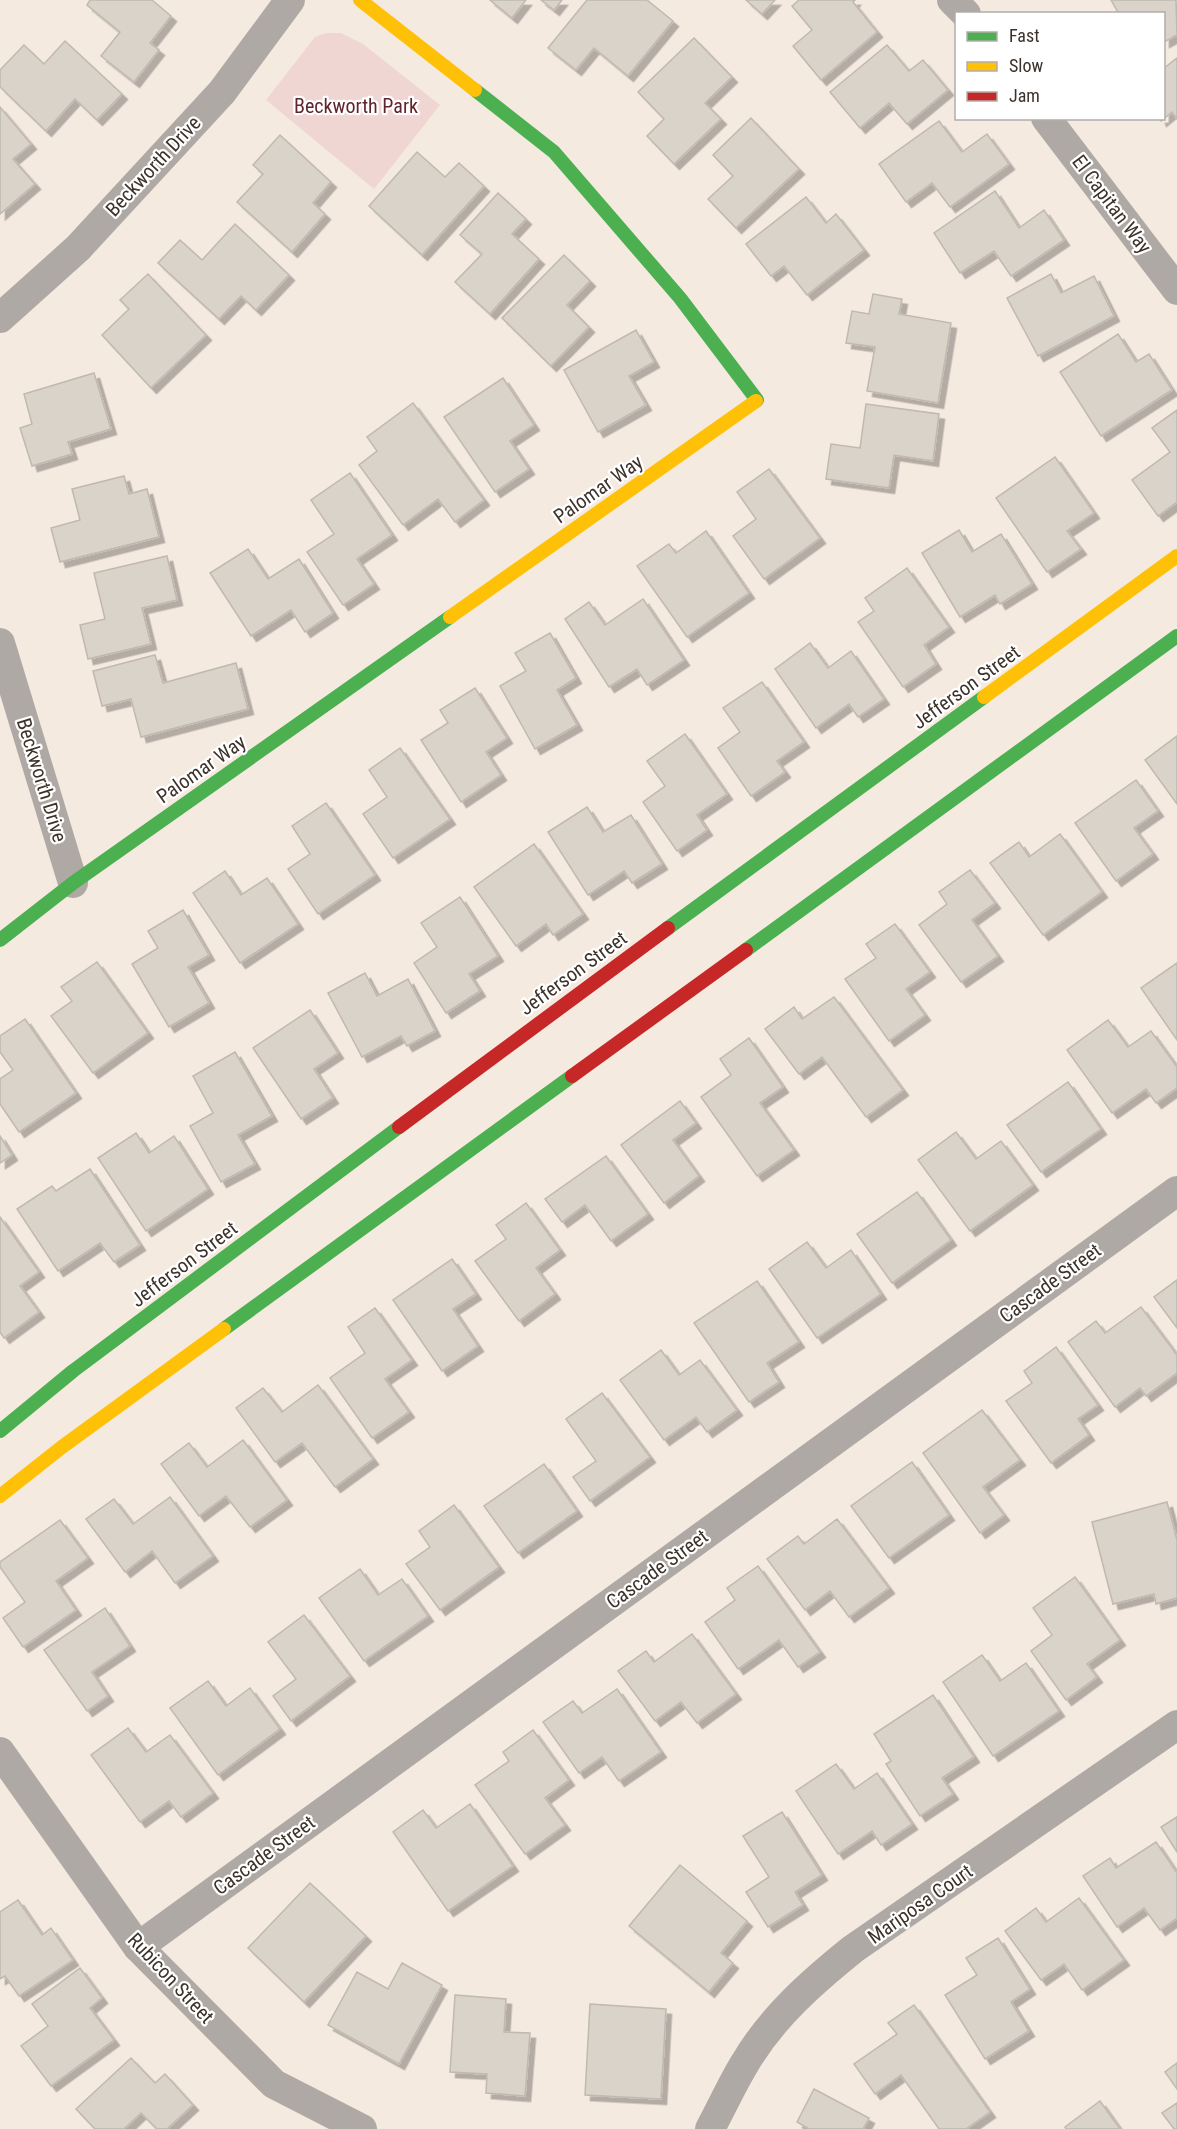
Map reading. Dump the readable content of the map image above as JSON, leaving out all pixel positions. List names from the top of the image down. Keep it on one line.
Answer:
{"streets":{"main road":["Palomar Way","Jefferson Street"],"street":["Beckworth Drive","El Capitan Way","Cascade Street","Mariposa Court","Rubicon Street"]},"crossings":[["Beckworth Drive","Palomar Way"],["Cascade Street","Rubicon Street"]],"parks":["Beckworth Park"],"legend":["Fast","Slow","Jam"]}
